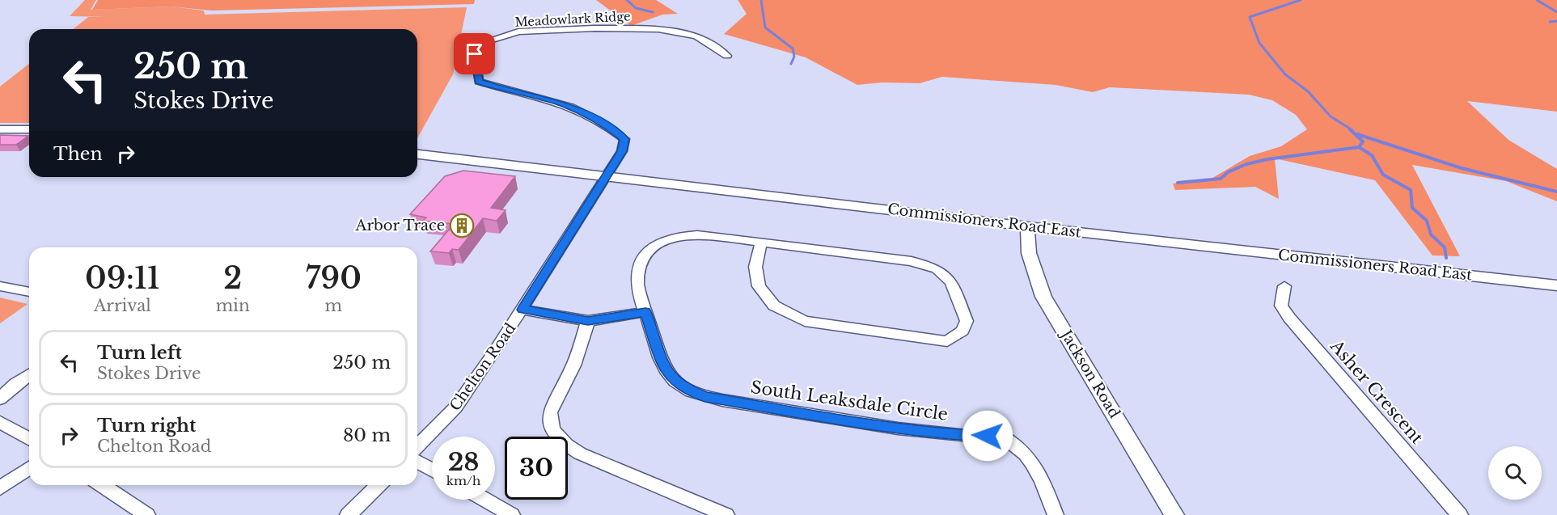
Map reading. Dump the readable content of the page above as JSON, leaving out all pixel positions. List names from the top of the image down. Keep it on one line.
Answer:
{"streets":{"main road":["Commissioners Road East","Jackson Road"],"street":["Meadowlark Ridge","Chelton Road","Asher Crescent","South Leaksdale Circle"]},"crossings":[["Meadowlark Ridge","Commissioners Road East"],["Meadowlark Ridge","Chelton Road"],["Commissioners Road East","Chelton Road"],["Commissioners Road East","Jackson Road"]],"places":{"building":["Arbor Trace"]},"page":{"turn":["250 m","Stokes Drive"],"then":"Then","eta":["09:11","Arrival","2","min","790","m"],"list":[{"name":"Turn left","note":"Stokes Drive","value":"250 m"},{"name":"Turn right","note":"Chelton Road","value":"80 m"}],"speed":"28 km/h","limit":"30"}}
